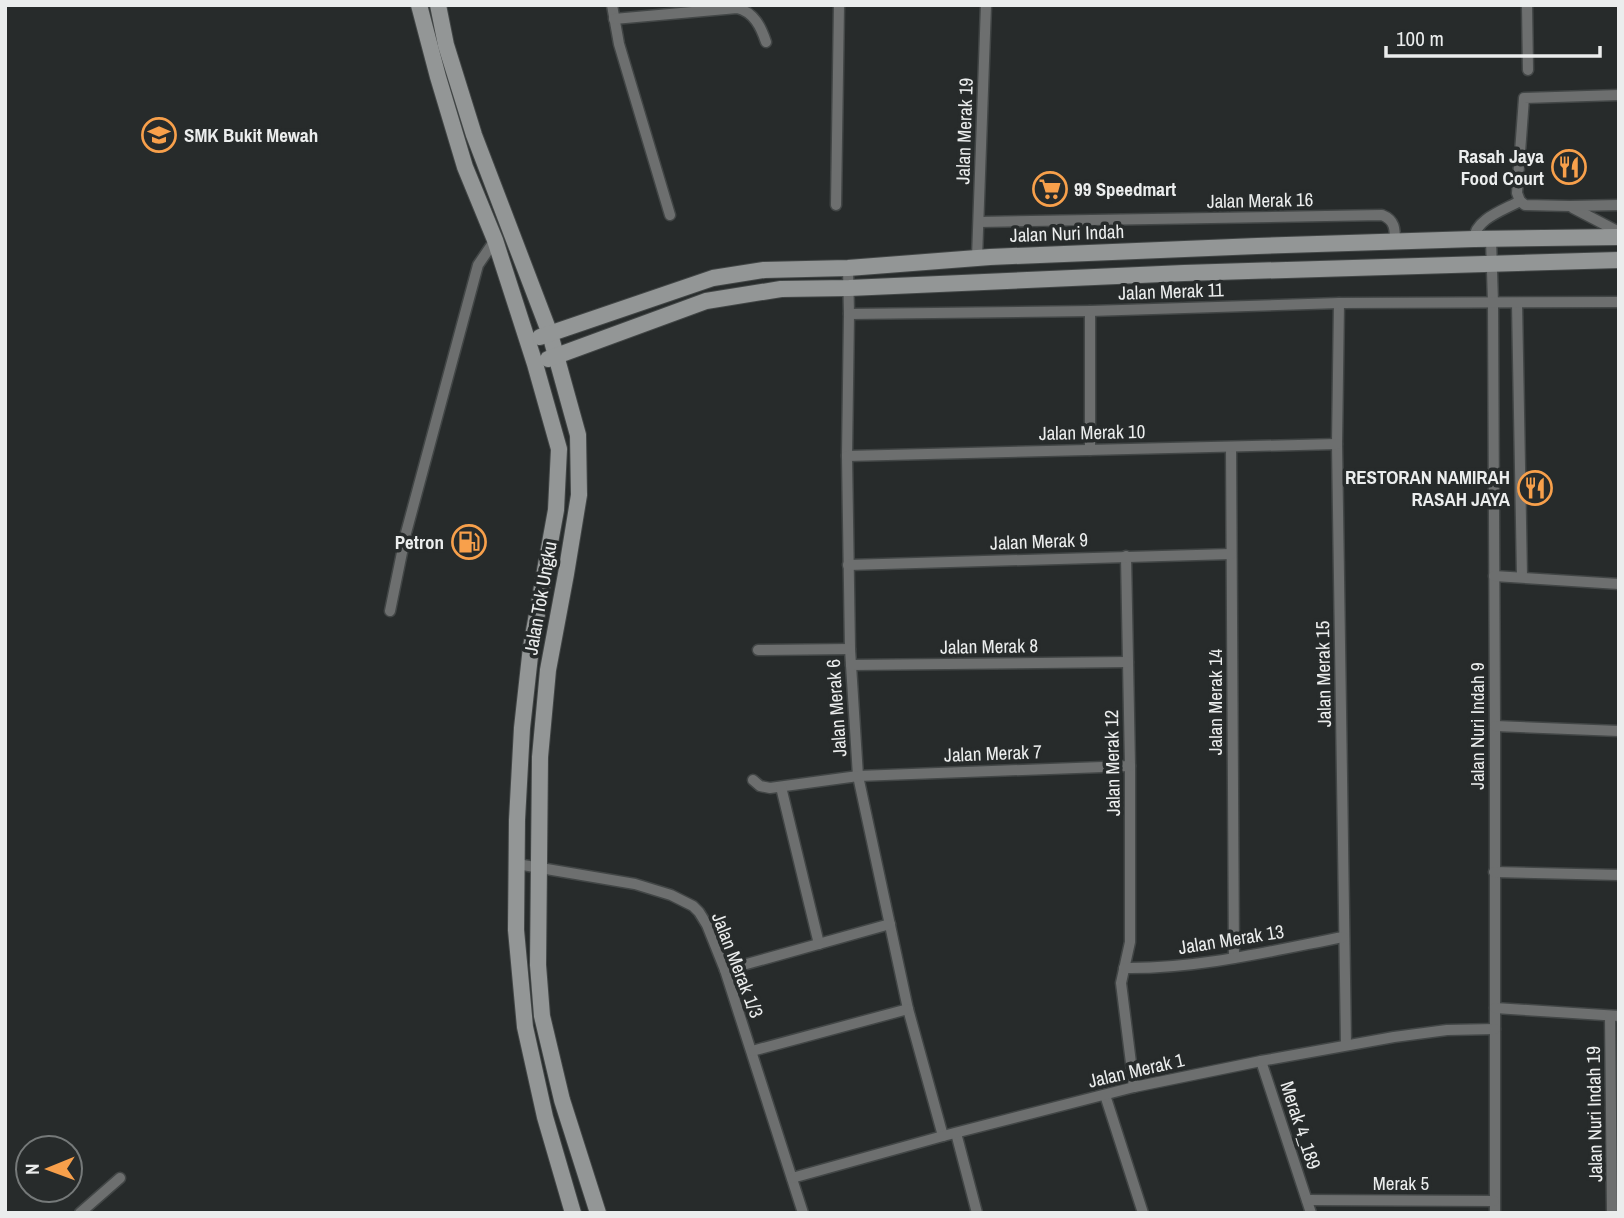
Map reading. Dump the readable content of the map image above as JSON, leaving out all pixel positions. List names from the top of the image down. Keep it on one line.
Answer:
{"streets":{"main road":["Jalan Nuri Indah","Jalan Tok Ungku"],"street":["Jalan Merak 19","Jalan Merak 16","Jalan Merak 11","Jalan Merak 10","Jalan Merak 9","Jalan Merak 8","Jalan Merak 15","Jalan Merak 14","Jalan Merak 6","Jalan Nuri Indah 9","Jalan Merak 7","Jalan Merak 12","Jalan Merak 13","Jalan Merak 1/3","Jalan Merak 1","Jalan Nuri Indah 19","Merak 4_189","Merak 5"]},"crossings":[["Jalan Merak 19","Jalan Merak 16"],["Jalan Merak 19","Jalan Nuri Indah"],["Jalan Merak 16","Jalan Nuri Indah"],["Jalan Nuri Indah","Jalan Tok Ungku"],["Jalan Nuri Indah","Jalan Merak 6"],["Jalan Nuri Indah","Jalan Nuri Indah 9"],["Jalan Merak 11","Jalan Merak 15"],["Jalan Merak 11","Jalan Merak 6"],["Jalan Merak 11","Jalan Nuri Indah 9"],["Jalan Merak 10","Jalan Merak 15"],["Jalan Merak 10","Jalan Merak 14"],["Jalan Merak 10","Jalan Merak 6"],["Jalan Merak 9","Jalan Merak 14"],["Jalan Merak 9","Jalan Merak 6"],["Jalan Merak 9","Jalan Merak 12"],["Jalan Tok Ungku","Jalan Merak 1/3"],["Jalan Merak 8","Jalan Merak 6"],["Jalan Merak 8","Jalan Merak 12"],["Jalan Merak 15","Jalan Merak 13"],["Jalan Merak 15","Jalan Merak 1"],["Jalan Merak 14","Jalan Merak 13"],["Jalan Merak 6","Jalan Merak 7"],["Jalan Merak 6","Jalan Merak 1"],["Jalan Nuri Indah 9","Jalan Merak 1"],["Jalan Nuri Indah 9","Merak 5"],["Jalan Merak 7","Jalan Merak 12"],["Jalan Merak 12","Jalan Merak 13"],["Jalan Merak 12","Jalan Merak 1"],["Jalan Merak 1/3","Jalan Merak 1"],["Jalan Merak 1","Merak 4_189"],["Merak 4_189","Merak 5"]],"places":{"school or university":["SMK Bukit Mewah"],"restaurant":["Rasah Jaya Food Court","RESTORAN NAMIRAH RASAH JAYA"],"supermarket":["99 Speedmart"],"fuel station":["Petron"]},"scale_bar":"100 m","north":"left"}
